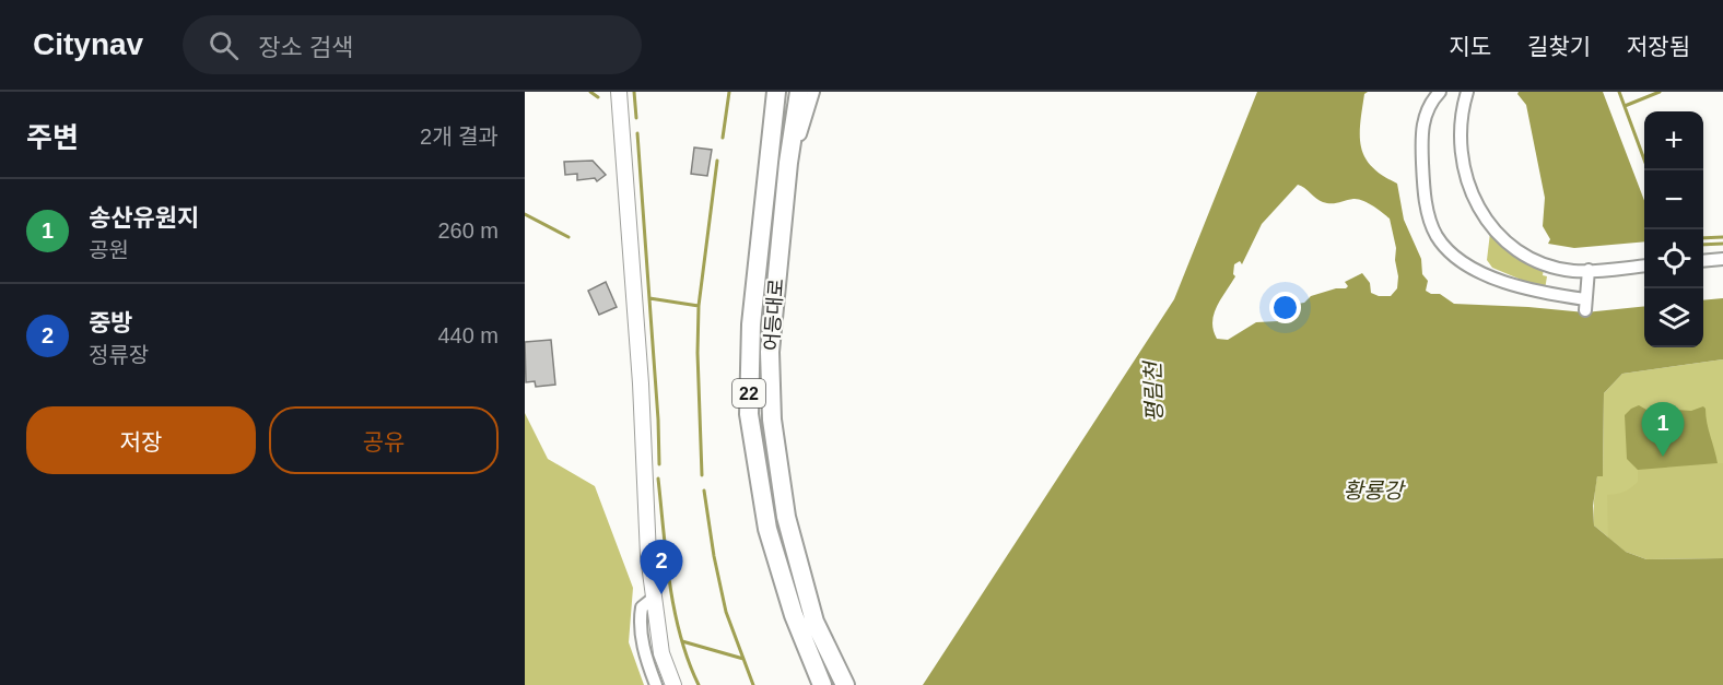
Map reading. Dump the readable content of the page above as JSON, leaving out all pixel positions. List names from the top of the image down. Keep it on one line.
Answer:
{"streets":{"main road":["어등대로","22"]},"water":["평림천","황룡강"],"page":{"header":"Citynav","search":"장소 검색","nav":["지도","길찾기","저장됨"],"heading":["주변","2개 결과"],"map_buttons":["+","−"],"list":[{"mark":"1","name":"송산유원지","note":"공원","value":"260 m"},{"mark":"2","name":"중방","note":"정류장","value":"440 m"}],"buttons":["저장","공유"],"pins":["1","2"]}}
